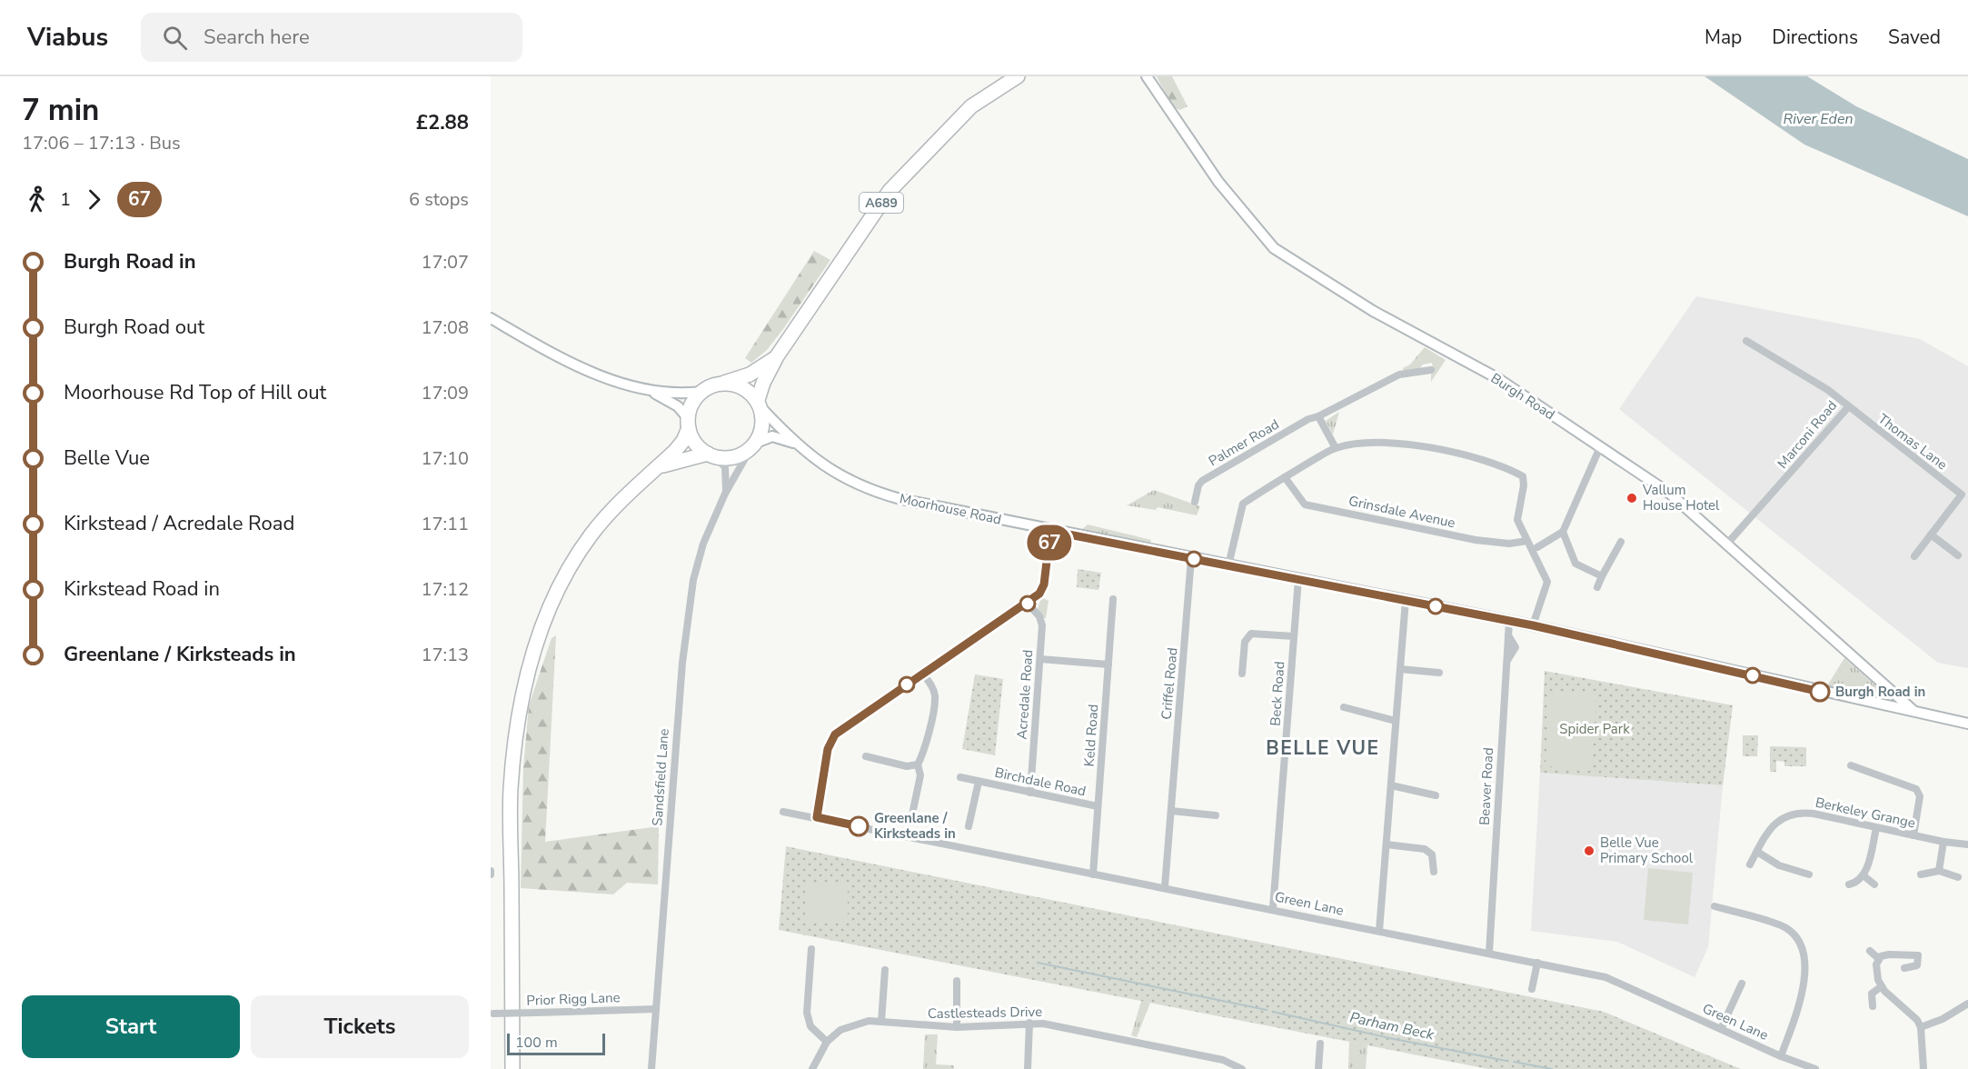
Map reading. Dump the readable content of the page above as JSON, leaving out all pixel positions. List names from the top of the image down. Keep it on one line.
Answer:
{"streets":{"highway":["A689"],"main road":["Burgh Road","Moorhouse Road"],"street":["Marconi Road","Thomas Lane","Palmer Road","Grinsdale Avenue","Criffel Road","Beck Road","Acredale Road","Keld Road","Sandsfield Lane","Birchdale Road","Beaver Road","Berkeley Grange","Green Lane","Prior Rigg Lane","Castlesteads Drive"]},"crossings":[["A689","Moorhouse Road"],["A689","Sandsfield Lane"],["Burgh Road","Marconi Road"],["Burgh Road","Moorhouse Road"],["Marconi Road","Thomas Lane"],["Moorhouse Road","Criffel Road"],["Moorhouse Road","Beck Road"],["Moorhouse Road","Sandsfield Lane"],["Moorhouse Road","Beaver Road"],["Criffel Road","Green Lane"],["Beck Road","Green Lane"],["Acredale Road","Birchdale Road"],["Keld Road","Birchdale Road"],["Keld Road","Green Lane"],["Sandsfield Lane","Prior Rigg Lane"],["Beaver Road","Green Lane"]],"districts":["BELLE VUE"],"water":["River Eden","Parham Beck"],"parks":["Spider Park"],"places":["Vallum House Hotel","Burgh Road in","Greenlane / Kirksteads in","Belle Vue Primary School"],"lines":["bus line 67"],"scale_bar":"100 m","page":{"header":"Viabus","search":"Search here","nav":["Map","Directions","Saved"],"heading":["7 min","17:06 – 17:13 · Bus","£2.88"],"on_map":"67","legs":["1","67","6 stops"],"list":[{"name":"Burgh Road in","value":"17:07"},{"name":"Burgh Road out","value":"17:08"},{"name":"Moorhouse Rd Top of Hill out","value":"17:09"},{"name":"Belle Vue","value":"17:10"},{"name":"Kirkstead / Acredale Road","value":"17:11"},{"name":"Kirkstead Road in","value":"17:12"},{"name":"Greenlane / Kirksteads in","value":"17:13"}],"buttons":["Start","Tickets"],"scale":"100 m"}}
